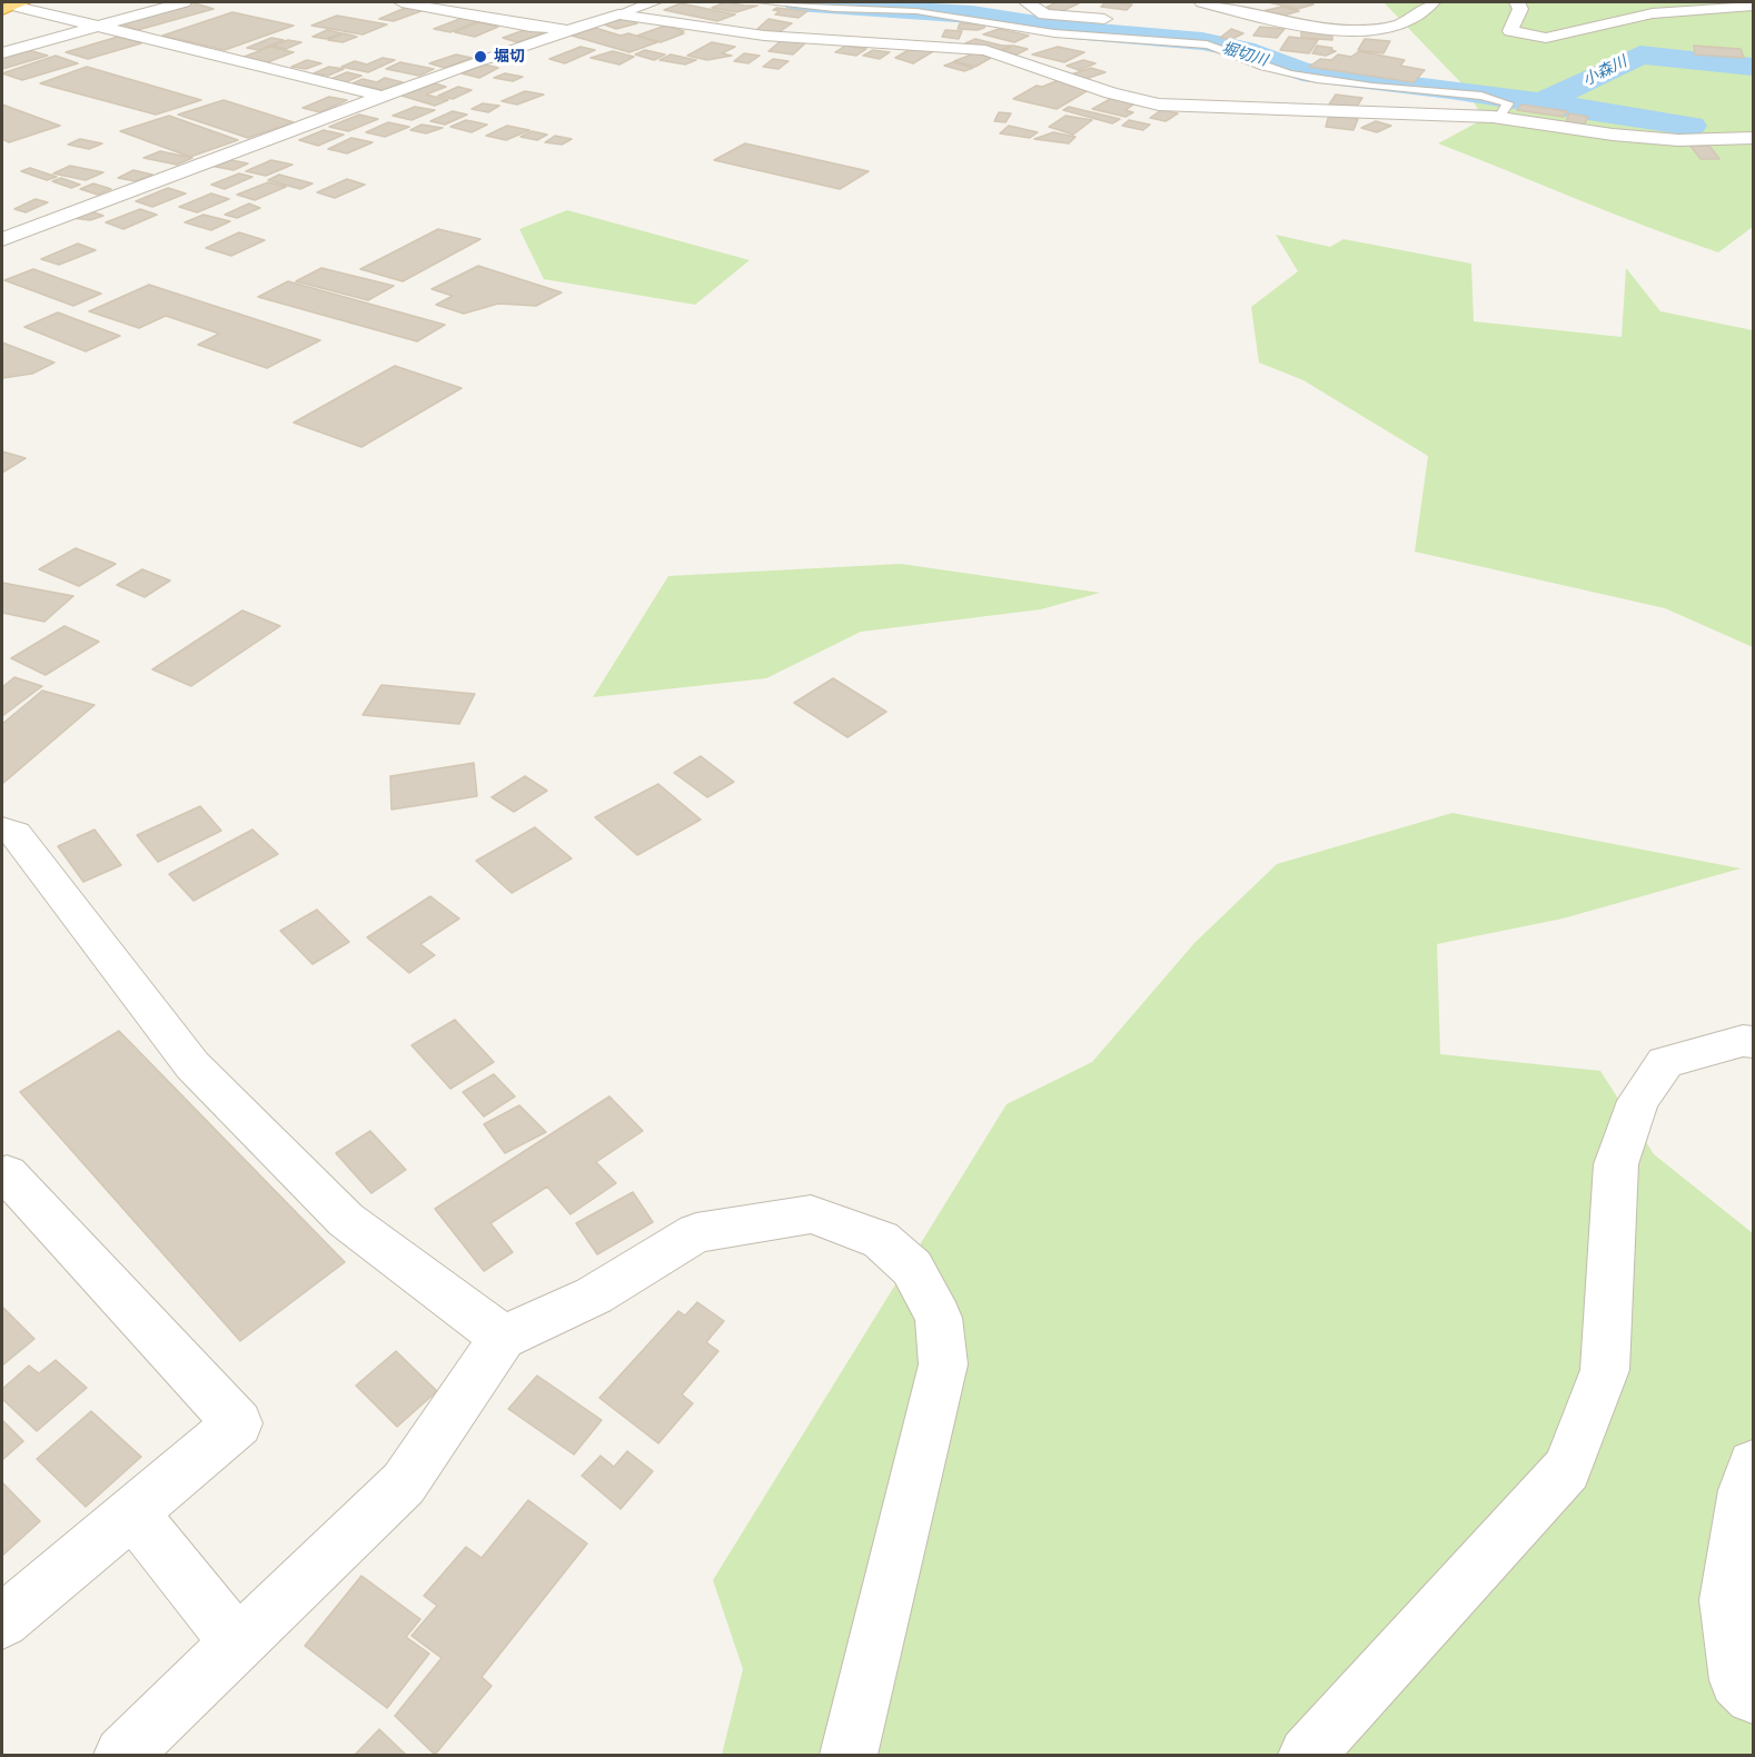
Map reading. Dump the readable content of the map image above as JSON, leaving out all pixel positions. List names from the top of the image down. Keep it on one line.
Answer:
{"water":["堀切川","小森川"],"places":["堀切"]}
